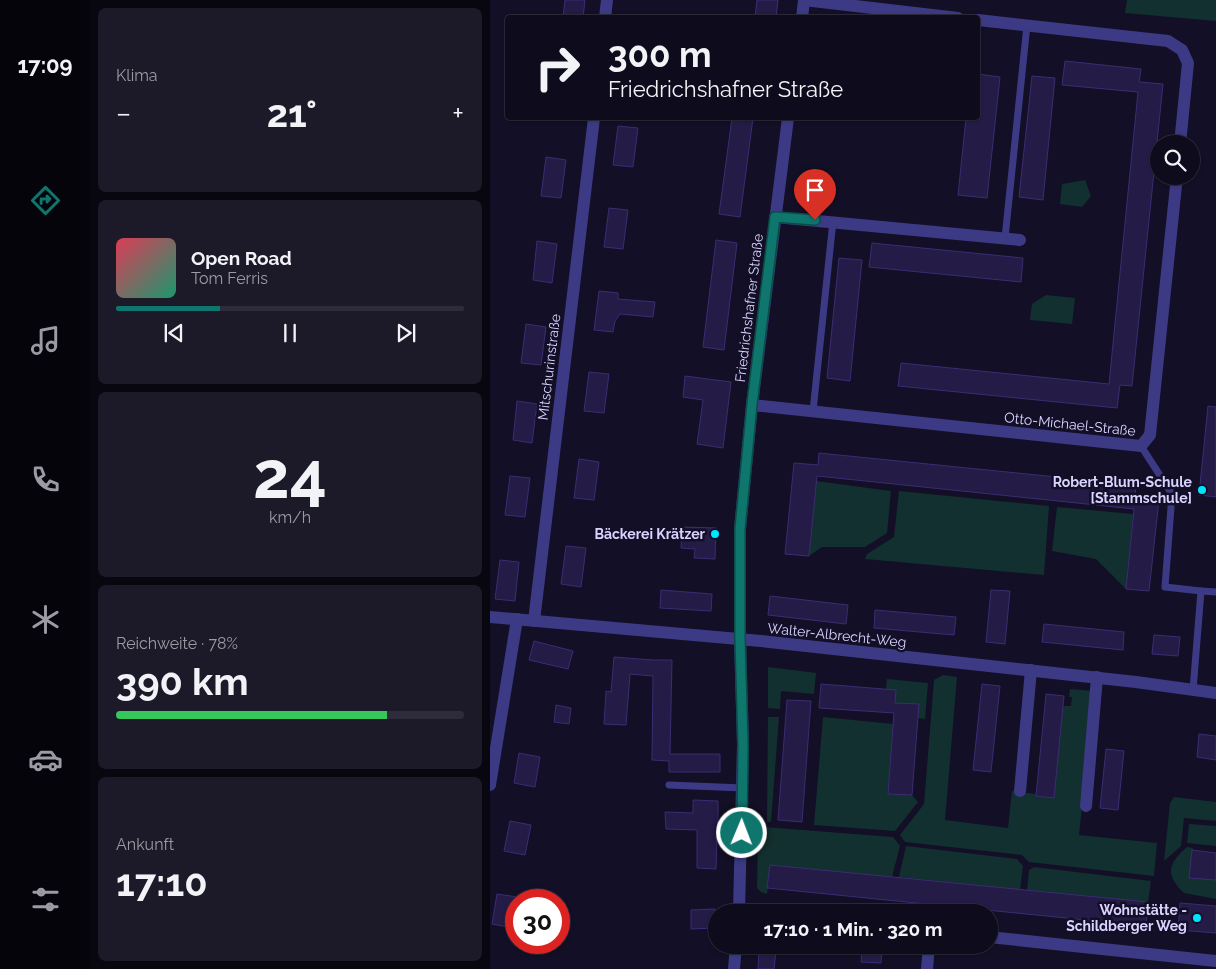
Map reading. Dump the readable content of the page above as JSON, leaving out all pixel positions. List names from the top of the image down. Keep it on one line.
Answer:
{"streets":{"street":["Friedrichshafner Straße","Mitschurinstraße","Otto-Michael-Straße","Walter-Albrecht-Weg"]},"crossings":[["Friedrichshafner Straße","Otto-Michael-Straße"],["Friedrichshafner Straße","Walter-Albrecht-Weg"],["Mitschurinstraße","Walter-Albrecht-Weg"]],"places":["Robert-Blum-Schule [Stammschule]","Bäckerei Krätzer","Wohnstätte - Schildberger Weg"],"page":{"tabs":"17:09","tile":["Klima",["24","km/h"],["Reichweite · 78%","390 km"],["Ankunft","17:10"]],"turn":["300 m","Friedrichshafner Straße"],"heat":["−","21°","+"],"song":["Open Road","Tom Ferris"],"limit":"30","trip":"17:10 · 1 Min. · 320 m"}}
